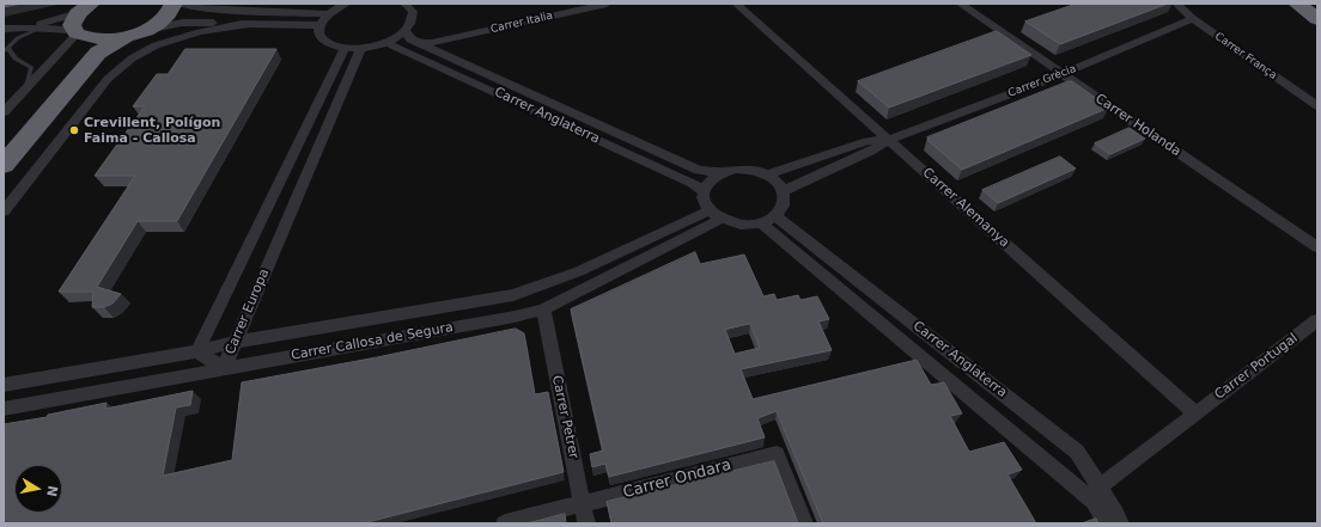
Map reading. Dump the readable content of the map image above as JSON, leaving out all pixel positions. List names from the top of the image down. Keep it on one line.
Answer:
{"streets":{"street":["Carrer Italia","Carrer França","Carrer Grècia","Carrer Anglaterra","Carrer Holanda","Carrer Alemanya","Carrer Europa","Carrer Callosa de Segura","Carrer Portugal","Carrer Petrer","Carrer Ondara"]},"crossings":[["Carrer Italia","Carrer Anglaterra"],["Carrer França","Carrer Grècia"],["Carrer Grècia","Carrer Anglaterra"],["Carrer Grècia","Carrer Holanda"],["Carrer Grècia","Carrer Alemanya"],["Carrer Grècia","Carrer Callosa de Segura"],["Carrer Anglaterra","Carrer Callosa de Segura"],["Carrer Anglaterra","Carrer Portugal"],["Carrer Alemanya","Carrer Portugal"],["Carrer Europa","Carrer Callosa de Segura"],["Carrer Callosa de Segura","Carrer Petrer"],["Carrer Petrer","Carrer Ondara"]],"places":["Crevillent, Polígon Faima - Callosa"],"north":"right"}
